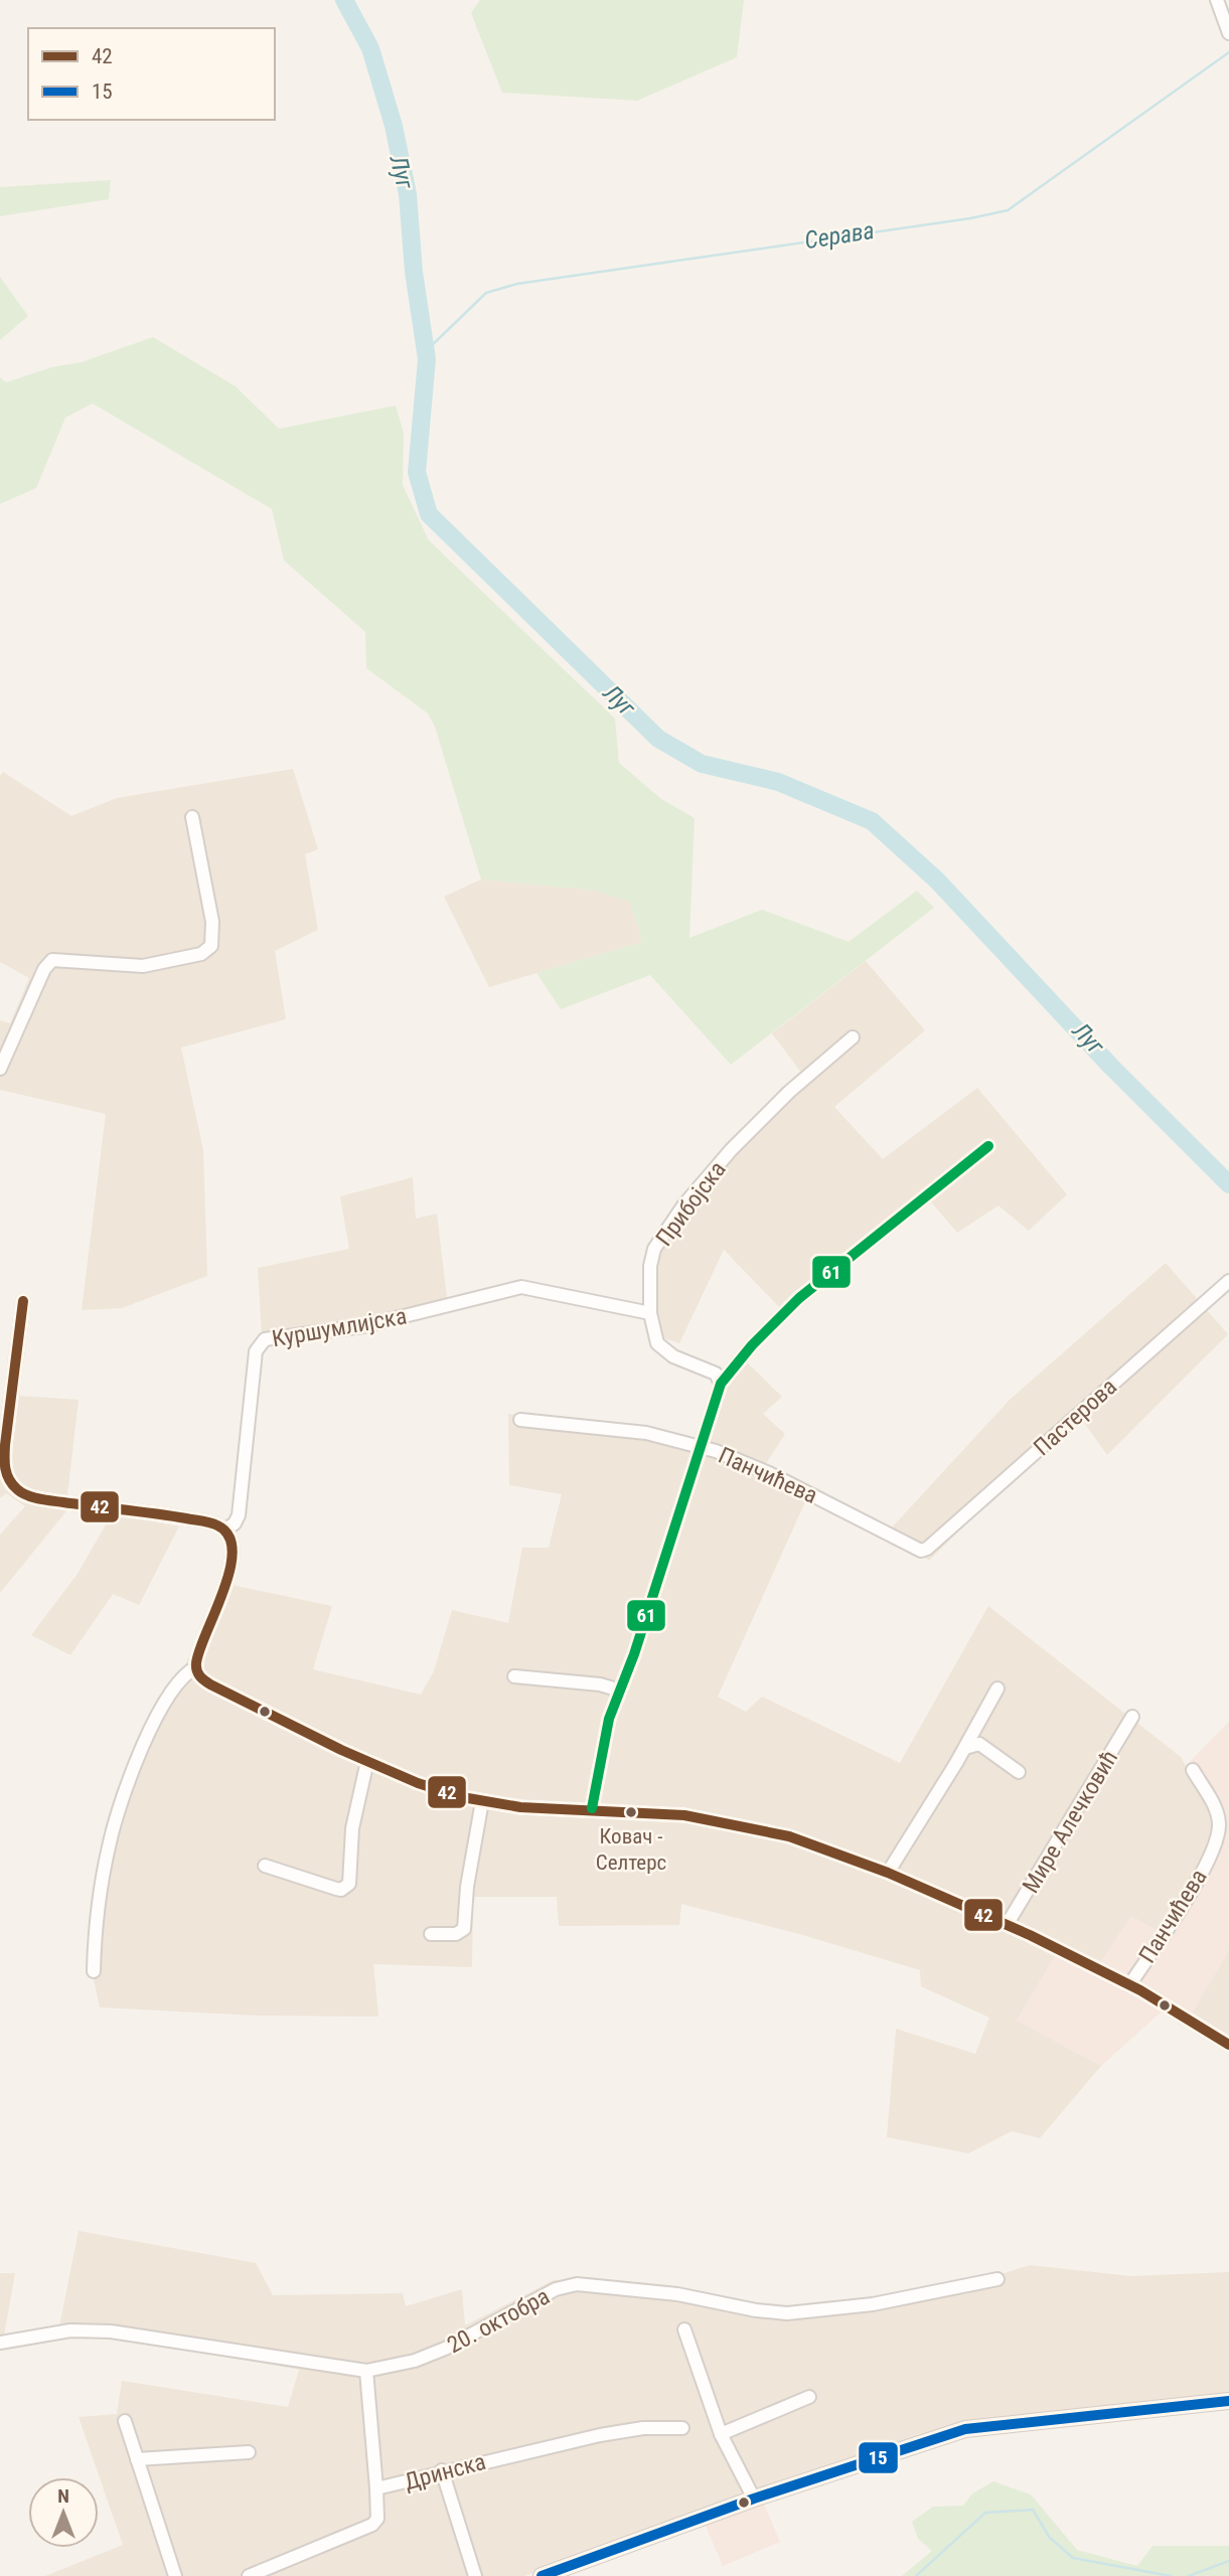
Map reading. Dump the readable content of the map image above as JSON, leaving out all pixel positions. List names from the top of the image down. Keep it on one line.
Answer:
{"streets":{"street":["Прибојска","Куршумлијска","Пастерова","Панчићева","Мире Алечковић","20. октобра","Дринска"]},"crossings":[["Прибојска","Куршумлијска"],["Пастерова","Панчићева"]],"water":["Луг","Серава"],"places":["Ковач - Селтерс"],"lines":["transit line 61","transit line 42","transit line 15"],"legend":["42","15"],"north":"top"}
